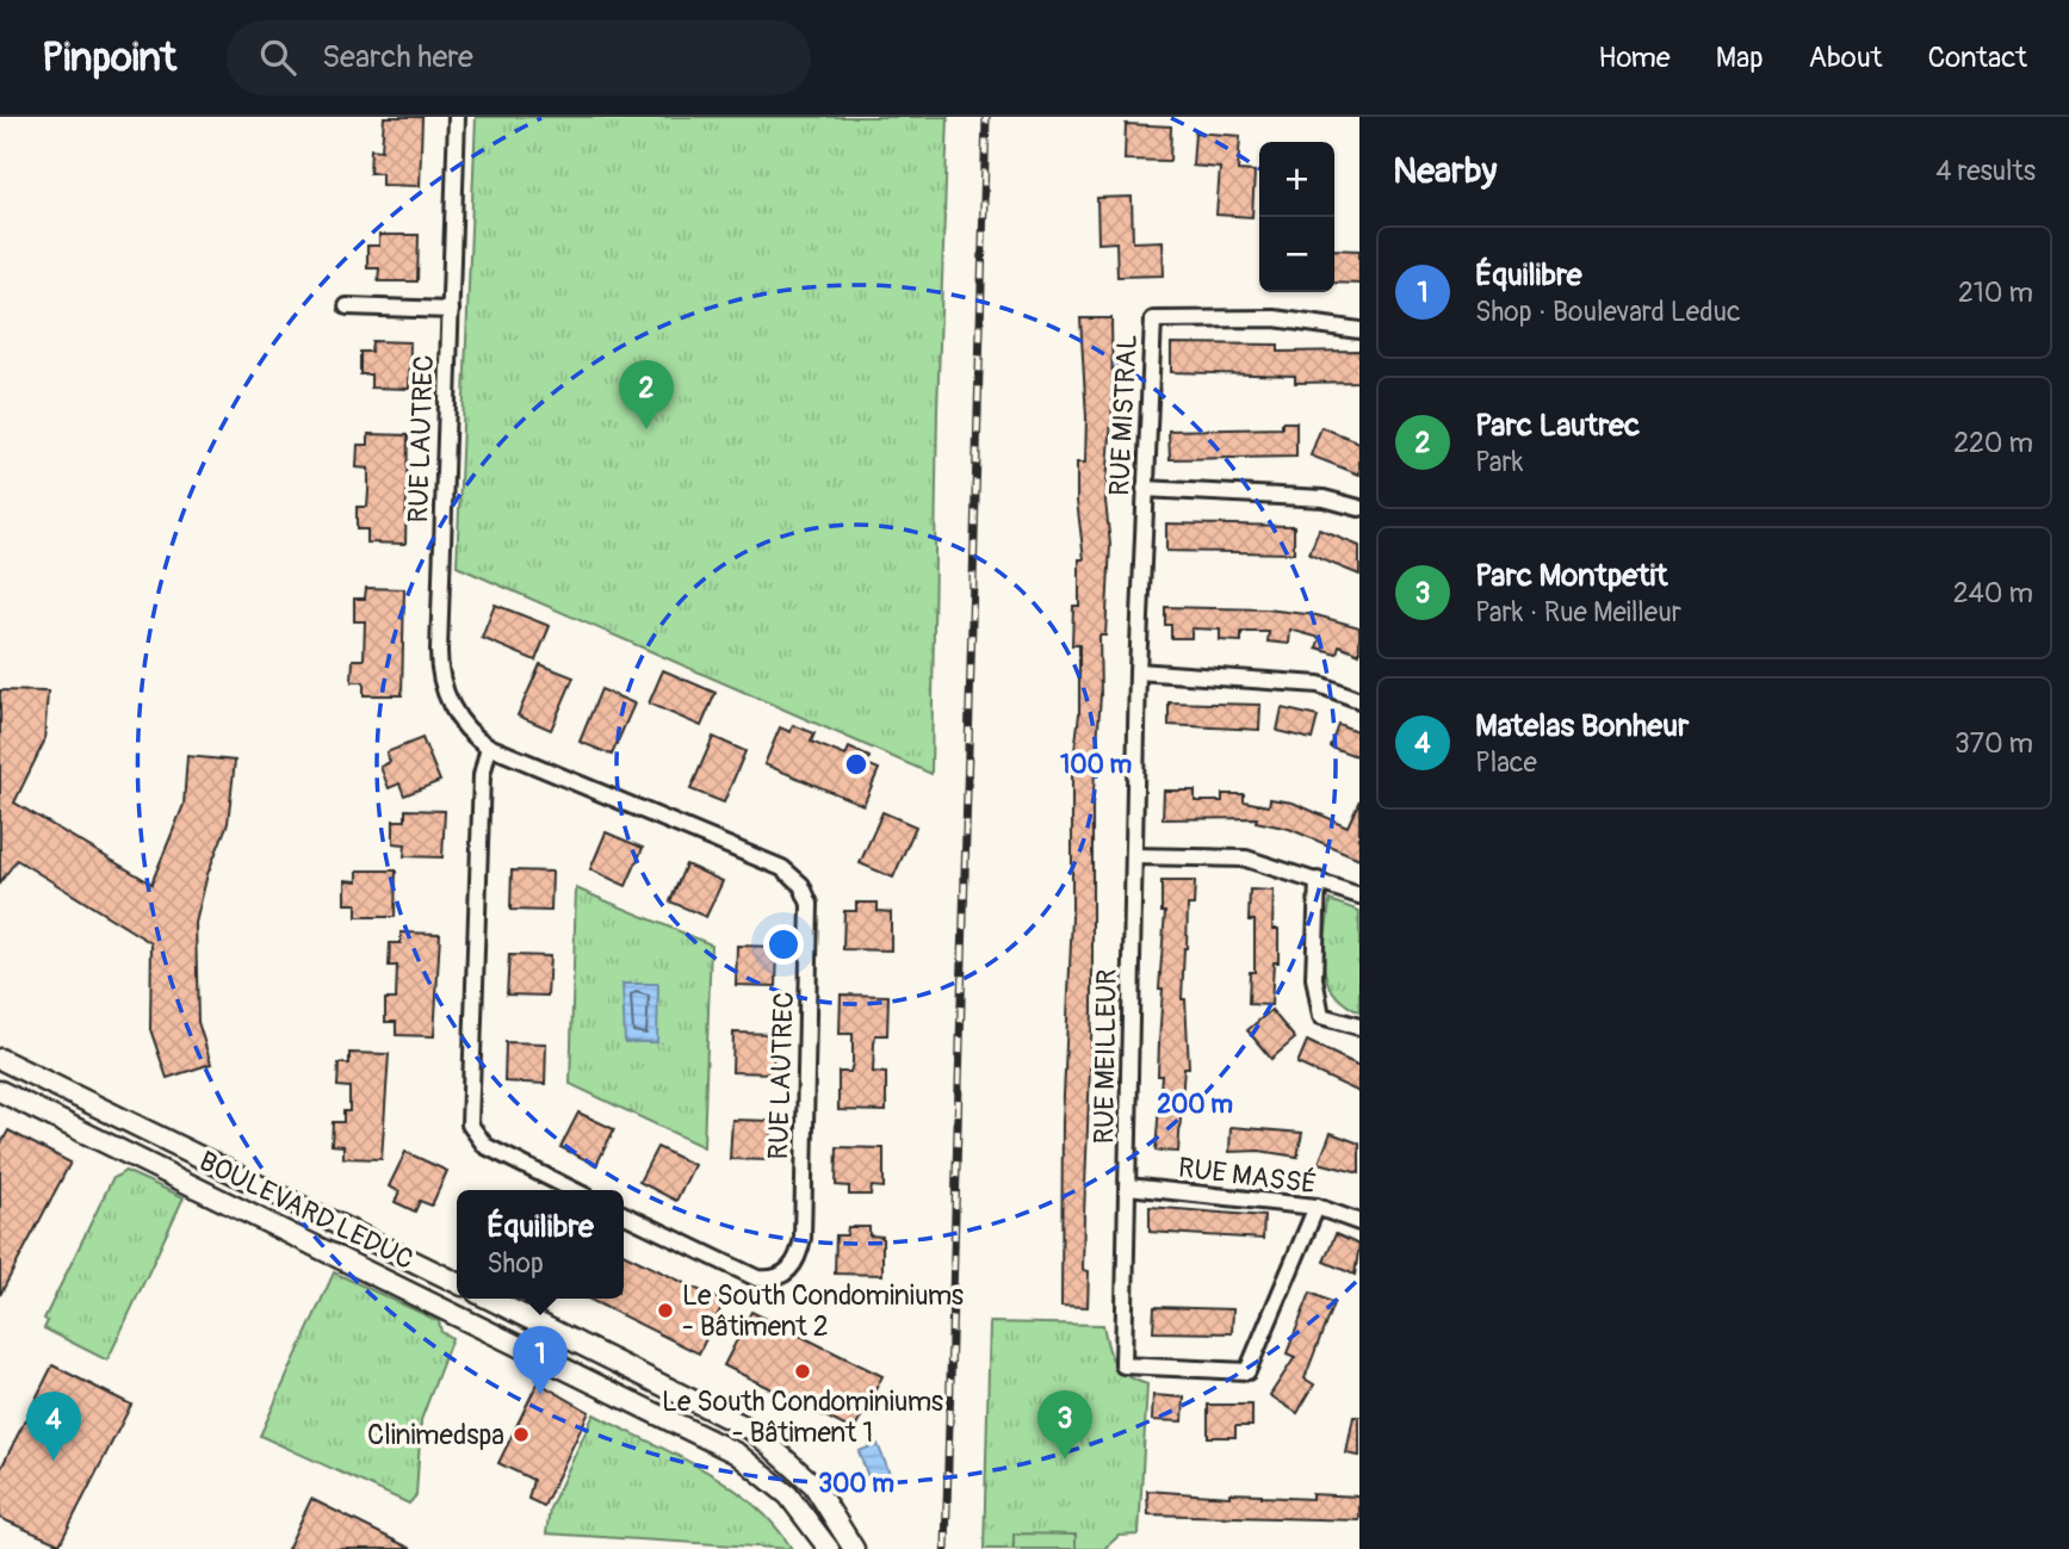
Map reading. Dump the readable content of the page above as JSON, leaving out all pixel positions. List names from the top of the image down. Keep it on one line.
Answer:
{"streets":{"street":["RUE MISTRAL","RUE LAUTREC","RUE MEILLEUR","RUE MASSÉ","BOULEVARD LEDUC"]},"crossings":[["RUE MISTRAL","RUE MEILLEUR"],["RUE MEILLEUR","RUE MASSÉ"]],"places":["Le South Condominiums - Bâtiment 2","Le South Condominiums - Bâtiment 1","Clinimedspa"],"page":{"header":"Pinpoint","search":"Search here","nav":["Home","Map","About","Contact"],"heading":["Nearby","4 results"],"map_buttons":["+","−"],"list":[{"mark":"1","name":"Équilibre","note":"Shop · Boulevard Leduc","value":"210 m"},{"mark":"2","name":"Parc Lautrec","note":"Park","value":"220 m"},{"mark":"3","name":"Parc Montpetit","note":"Park · Rue Meilleur","value":"240 m"},{"mark":"4","name":"Matelas Bonheur","note":"Place","value":"370 m"}],"pins":["2","1","3","4"],"popup":["Équilibre","Shop"]},"rings":["100 m","200 m","300 m"]}
